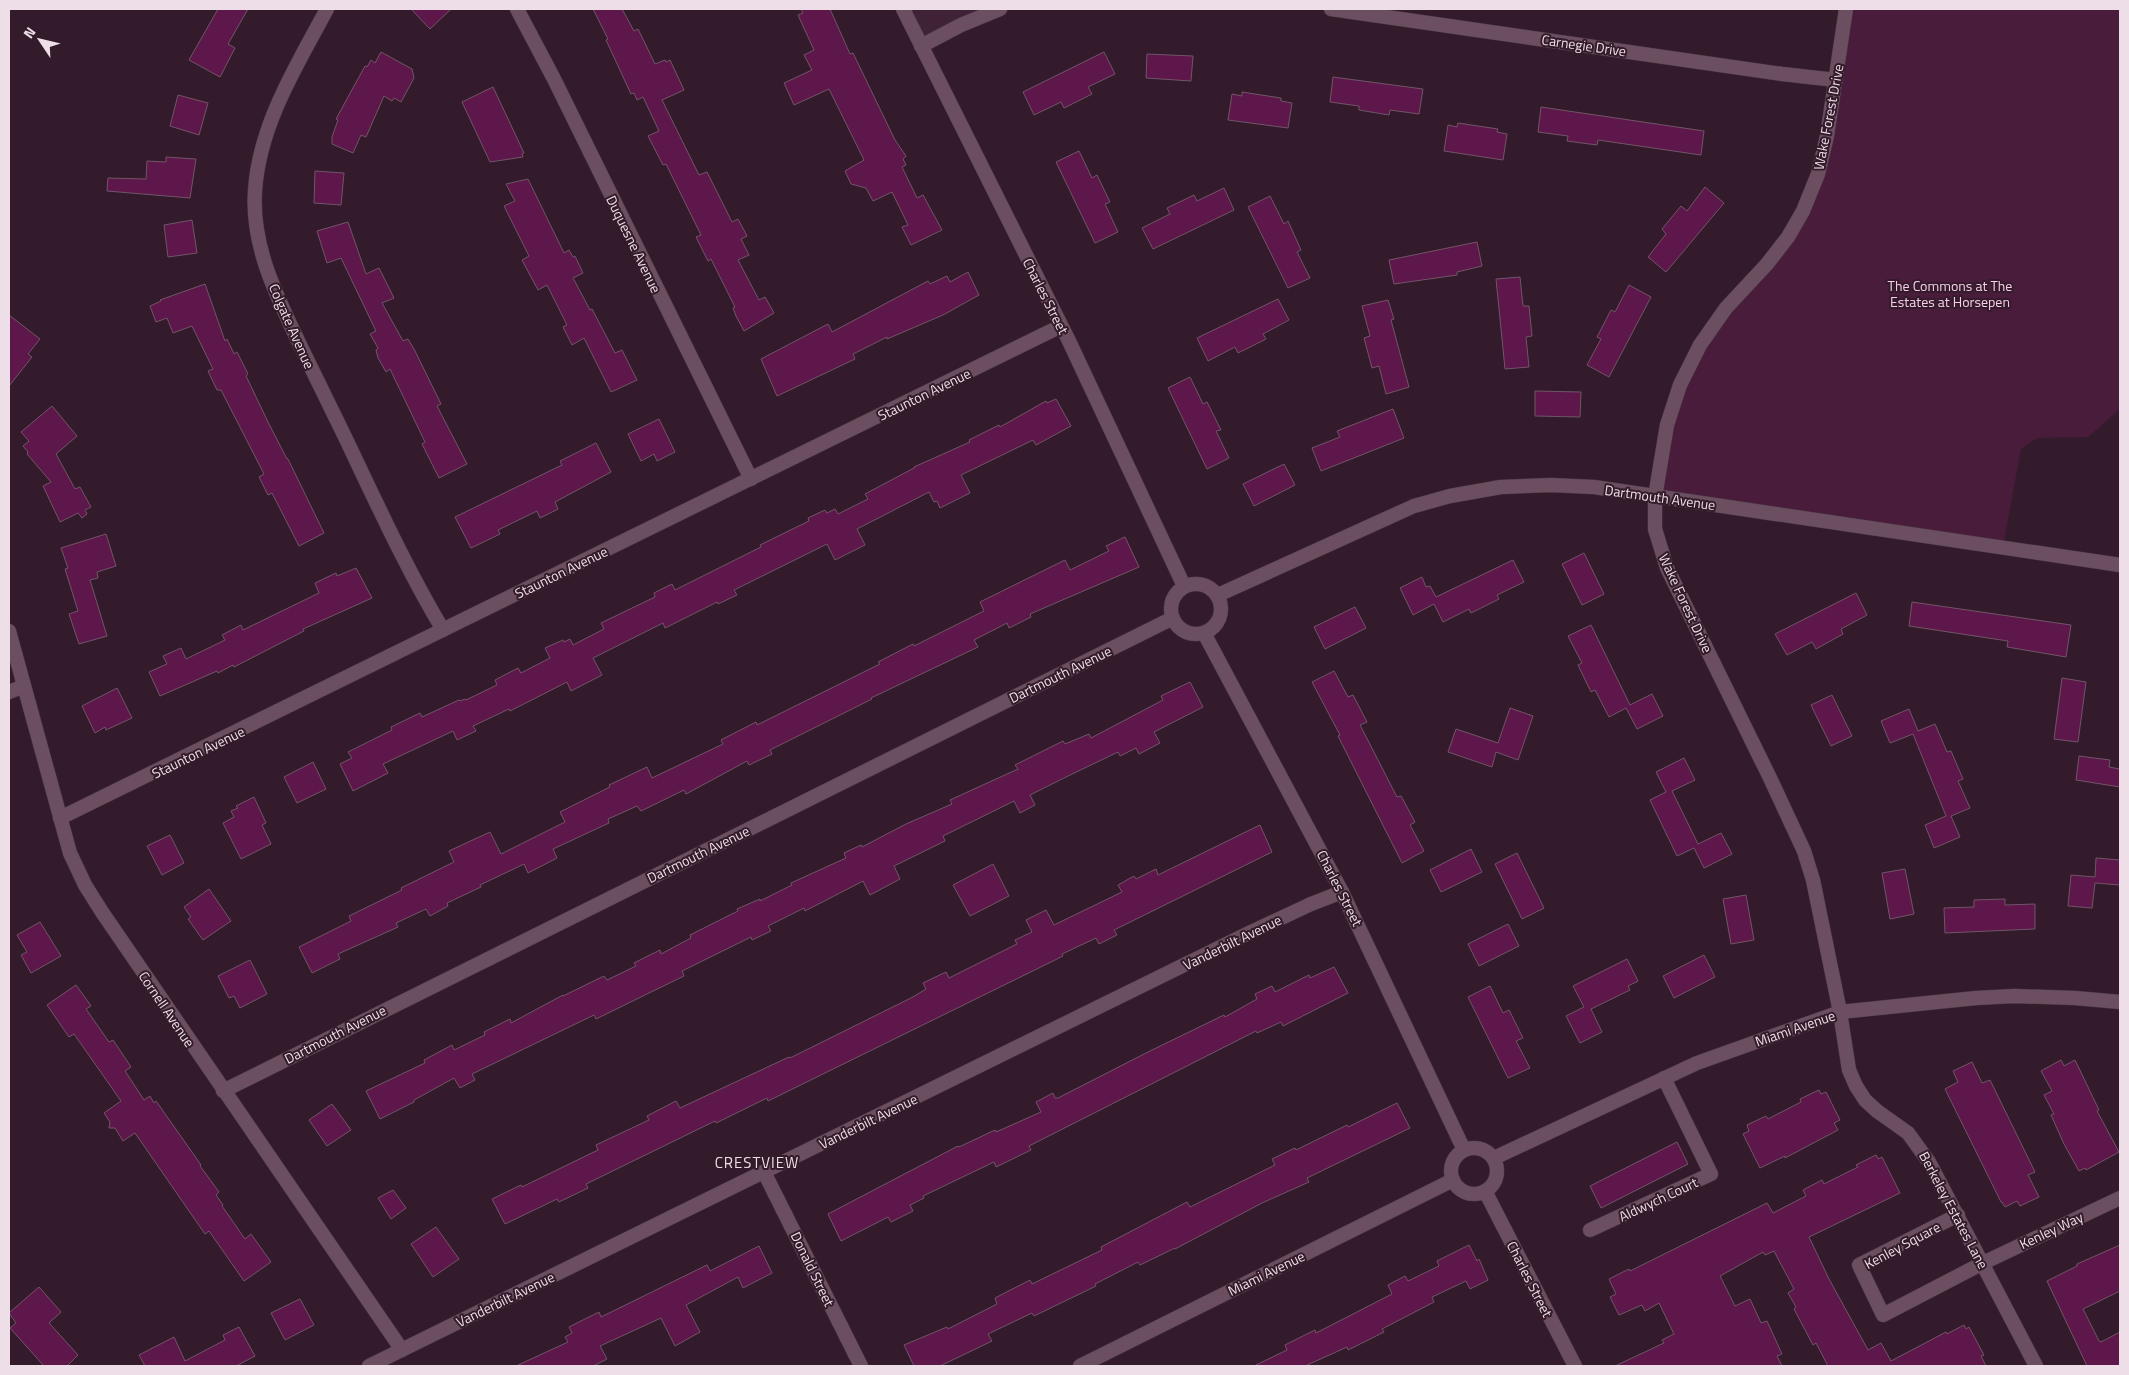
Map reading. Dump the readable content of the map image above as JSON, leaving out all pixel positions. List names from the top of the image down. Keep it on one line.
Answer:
{"streets":{"street":["Carnegie Drive","Wake Forest Drive","Duquesne Avenue","Charles Street","Colgate Avenue","Staunton Avenue","Dartmouth Avenue","Vanderbilt Avenue","Cornell Avenue","Miami Avenue","Aldwych Court","Berkeley Estates Lane","Kenley Way","Kenley Square","Donald Street"]},"crossings":[["Carnegie Drive","Wake Forest Drive"],["Wake Forest Drive","Dartmouth Avenue"],["Wake Forest Drive","Miami Avenue"],["Wake Forest Drive","Berkeley Estates Lane"],["Duquesne Avenue","Staunton Avenue"],["Charles Street","Staunton Avenue"],["Charles Street","Dartmouth Avenue"],["Charles Street","Vanderbilt Avenue"],["Charles Street","Miami Avenue"],["Colgate Avenue","Staunton Avenue"],["Staunton Avenue","Cornell Avenue"],["Dartmouth Avenue","Cornell Avenue"],["Vanderbilt Avenue","Cornell Avenue"],["Vanderbilt Avenue","Donald Street"],["Miami Avenue","Aldwych Court"],["Miami Avenue","Berkeley Estates Lane"],["Berkeley Estates Lane","Kenley Way"],["Berkeley Estates Lane","Kenley Square"],["Kenley Way","Kenley Square"]],"districts":["CRESTVIEW"],"parks":["The Commons at The Estates at Horsepen"],"north":"top left"}
